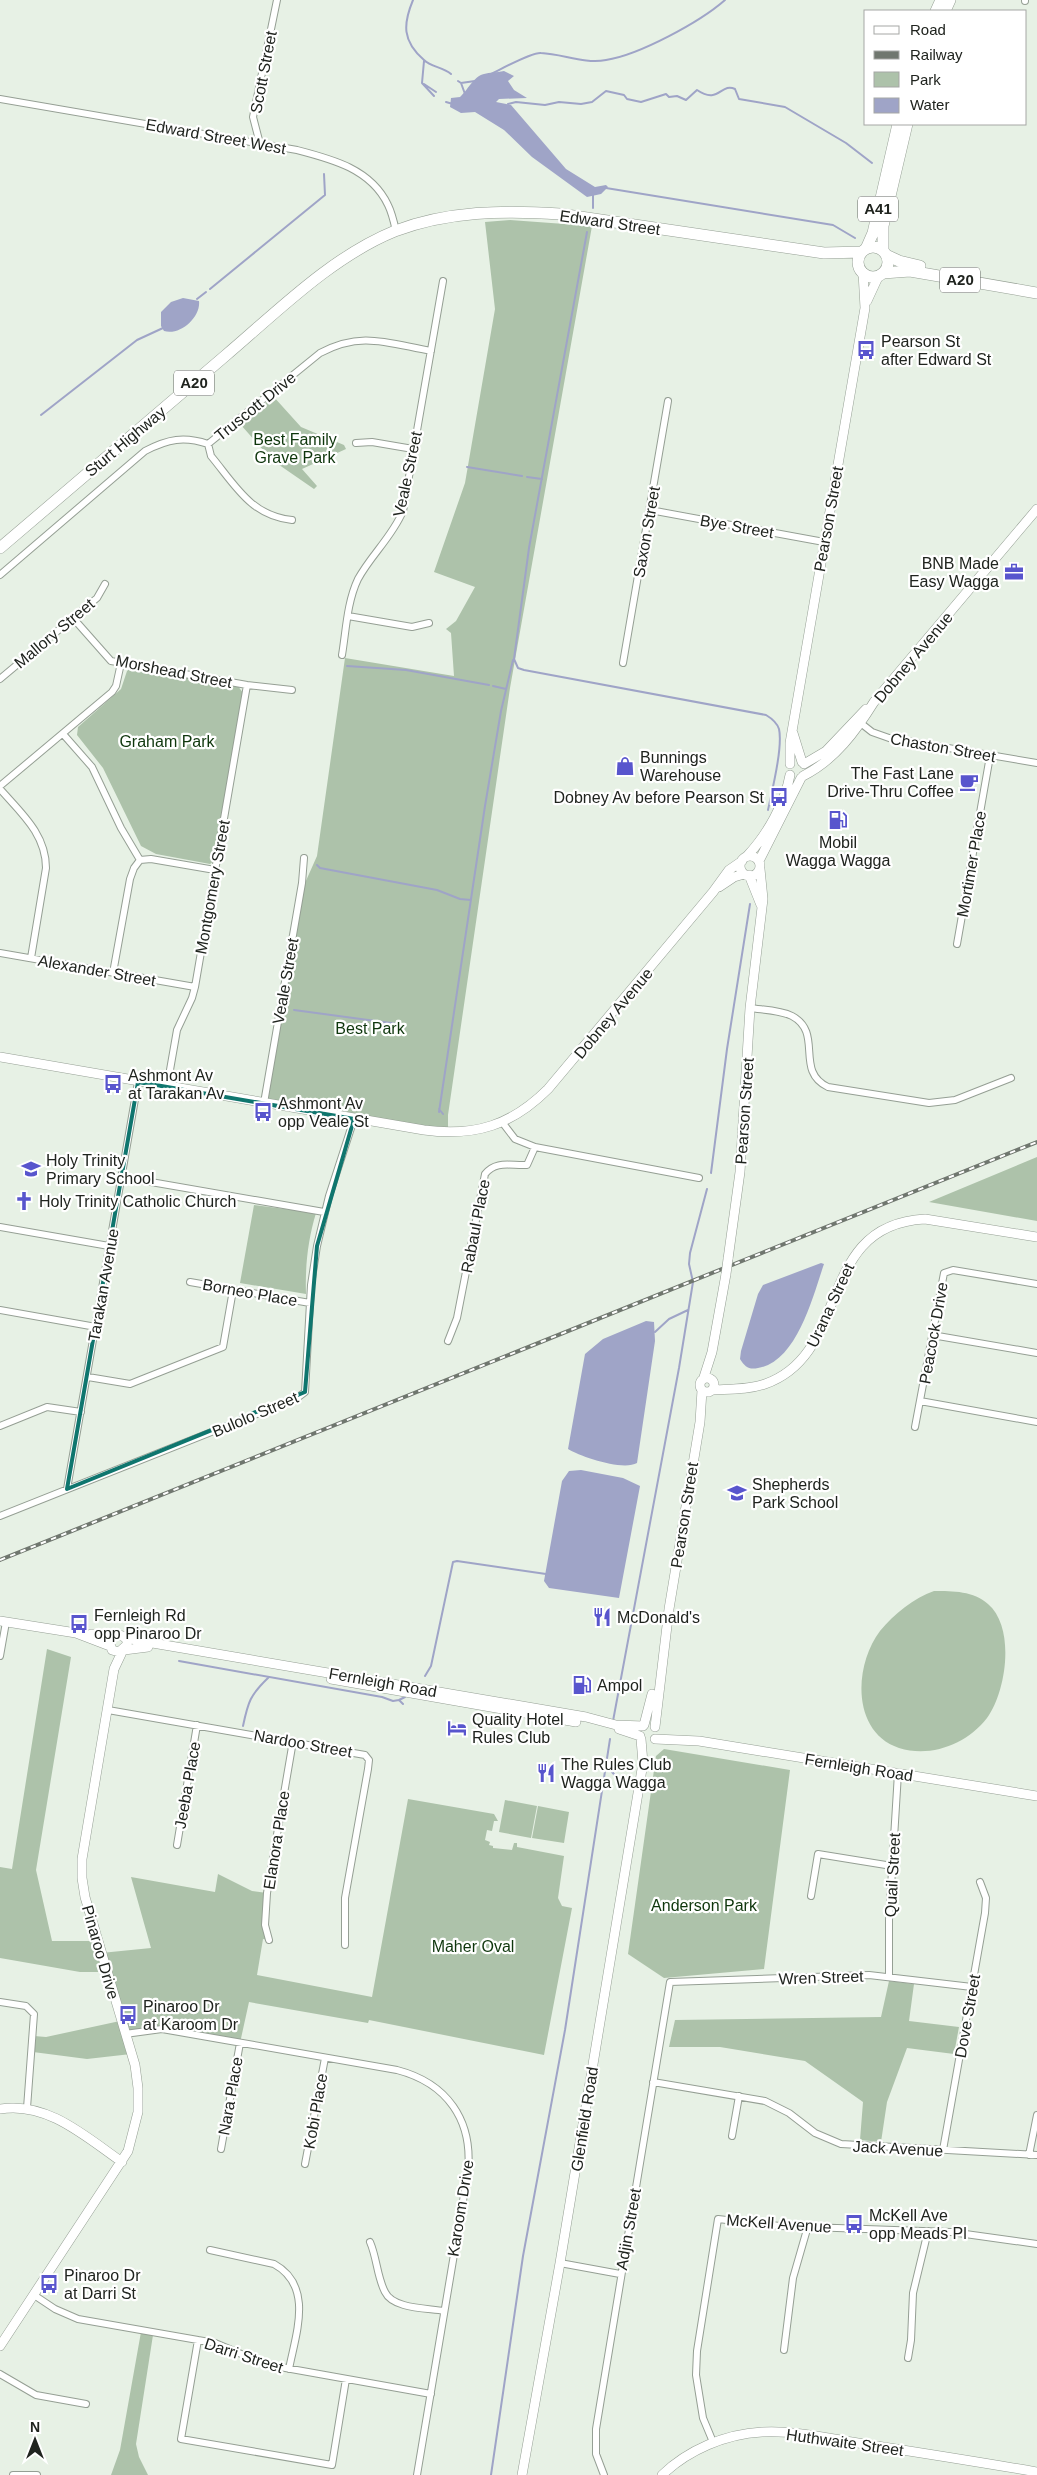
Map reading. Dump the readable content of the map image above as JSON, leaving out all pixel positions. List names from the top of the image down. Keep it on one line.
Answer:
{"streets":{"highway":["A41","Edward Street","A20","Sturt Highway"],"street":["Scott Street","Edward Street West","Truscott Drive","Veale Street","Pearson Street","Bye Street","Saxon Street","Mallory Street","Dobney Avenue","Morshead Street","Chaston Street","Mortimer Place","Montgomery Street","Alexander Street","Rabaul Place","Tarakan Avenue","Borneo Place","Urana Street","Peacock Drive","Bulolo Street","Fernleigh Road","Nardoo Street","Jeeba Place","Elanora Place","Quail Street","Pinaroo Drive","Wren Street","Dove Street","Nara Place","Kobi Place","Glenfield Road","Jack Avenue","Karoom Drive","McKell Avenue","Adjin Street","Darri Street","Huthwaite Street"]},"crossings":[["Scott Street","Edward Street West"],["Edward Street West","Edward Street"],["Edward Street West","Sturt Highway"],["A41","Edward Street"],["A41","A20"],["A41","Pearson Street"],["Edward Street","A20"],["Edward Street","Sturt Highway"],["Edward Street","Pearson Street"],["A20","Pearson Street"],["Truscott Drive","Veale Street"],["Veale Street","Dobney Avenue"],["Pearson Street","Bye Street"],["Pearson Street","Dobney Avenue"],["Pearson Street","Urana Street"],["Pearson Street","Fernleigh Road"],["Pearson Street","Glenfield Road"],["Bye Street","Saxon Street"],["Mallory Street","Morshead Street"],["Dobney Avenue","Chaston Street"],["Dobney Avenue","Montgomery Street"],["Dobney Avenue","Tarakan Avenue"],["Dobney Avenue","Bulolo Street"],["Morshead Street","Montgomery Street"],["Chaston Street","Mortimer Place"],["Montgomery Street","Alexander Street"],["Tarakan Avenue","Bulolo Street"],["Borneo Place","Bulolo Street"],["Fernleigh Road","Quail Street"],["Fernleigh Road","Pinaroo Drive"],["Fernleigh Road","Glenfield Road"],["Nardoo Street","Jeeba Place"],["Nardoo Street","Elanora Place"],["Nardoo Street","Pinaroo Drive"],["Quail Street","Wren Street"],["Pinaroo Drive","Karoom Drive"],["Pinaroo Drive","Darri Street"],["Wren Street","Dove Street"],["Wren Street","Adjin Street"],["Dove Street","Jack Avenue"],["Nara Place","Karoom Drive"],["Kobi Place","Karoom Drive"],["Jack Avenue","Adjin Street"],["Karoom Drive","Darri Street"],["McKell Avenue","Huthwaite Street"]],"parks":["Best Family Grave Park","Graham Park","Best Park","Anderson Park","Maher Oval"],"places":{"bus stop":["Pearson St after Edward St","Dobney Av before Pearson St","Ashmont Av at Tarakan Av","Ashmont Av opp Veale St","Fernleigh Rd opp Pinaroo Dr","Pinaroo Dr at Karoom Dr","McKell Ave opp Meads Pl","Pinaroo Dr at Darri St"],"office":["BNB Made Easy Wagga"],"shop":["Bunnings Warehouse"],"cafe":["The Fast Lane Drive-Thru Coffee"],"fuel station":["Mobil Wagga Wagga","Ampol"],"school or university":["Holy Trinity Primary School","Shepherds Park School"],"church":["Holy Trinity Catholic Church"],"restaurant":["McDonald's","The Rules Club Wagga Wagga"],"hotel":["Quality Hotel Rules Club"]},"legend":["Road","Railway","Park","Water"],"north":"top"}
